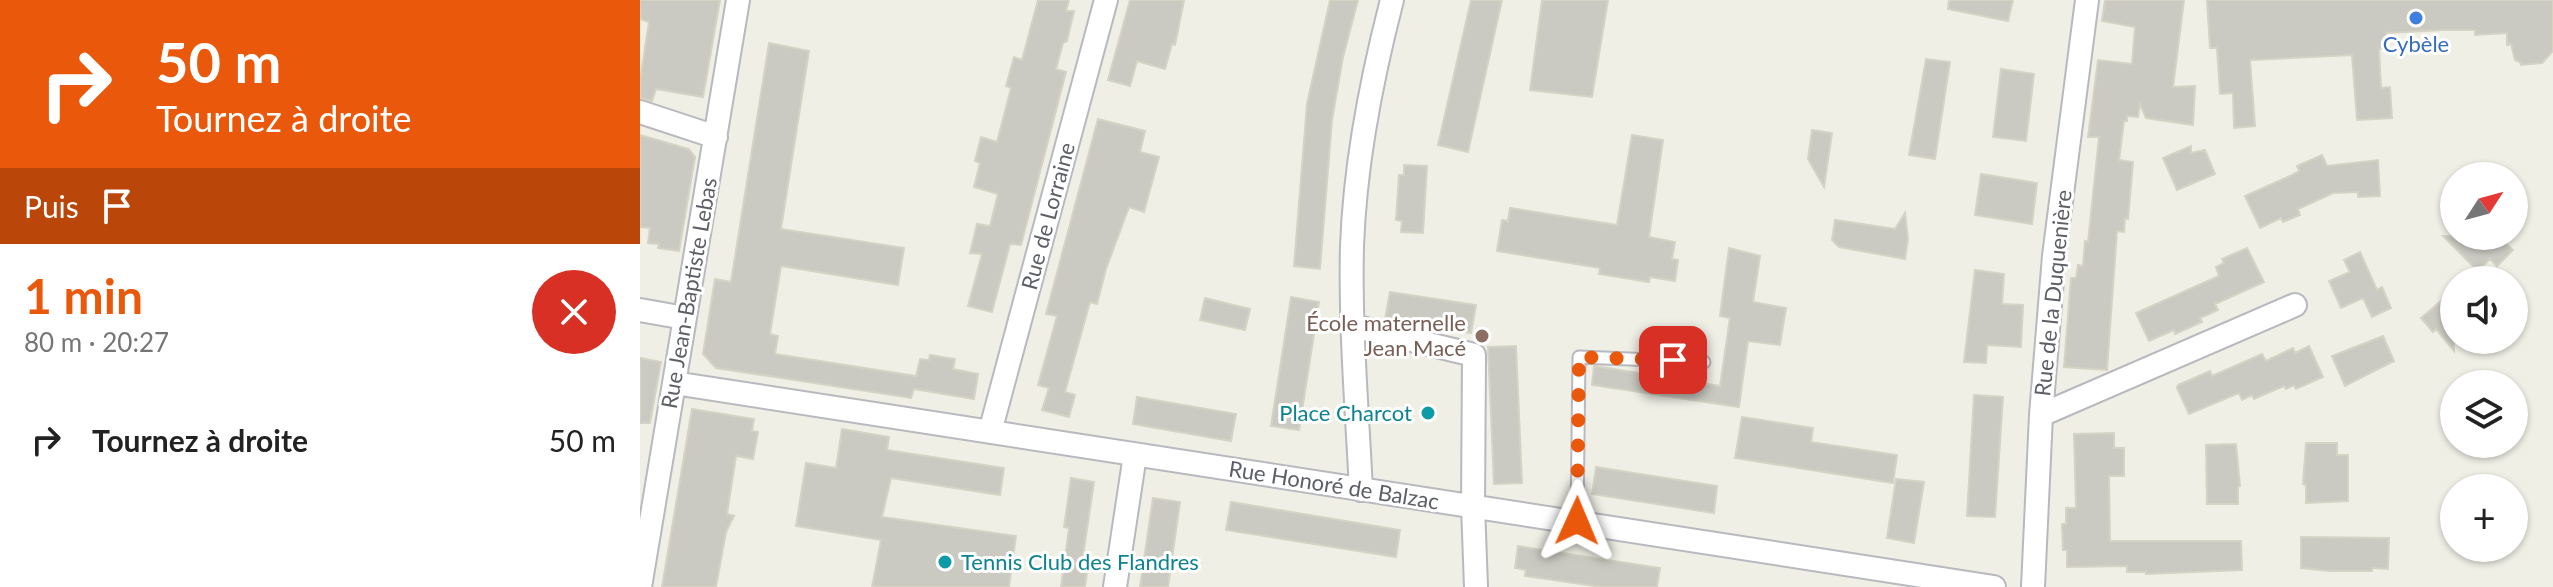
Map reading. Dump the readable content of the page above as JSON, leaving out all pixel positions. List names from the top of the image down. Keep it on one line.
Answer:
{"streets":{"street":["Rue de Lorraine","Rue Jean-Baptiste Lebas","Rue de la Duquenière","Rue Honoré de Balzac"]},"crossings":[["Rue de Lorraine","Rue Honoré de Balzac"],["Rue Jean-Baptiste Lebas","Rue Honoré de Balzac"]],"places":["Cybèle","École maternelle Jean Macé","Place Charcot","Tennis Club des Flandres"],"north":"top right","page":{"turn":["50 m","Tournez à droite"],"map_buttons":"+","then":"Puis","heading":["1 min","80 m · 20:27"],"list":[{"name":"Tournez à droite","value":"50 m"}]}}
